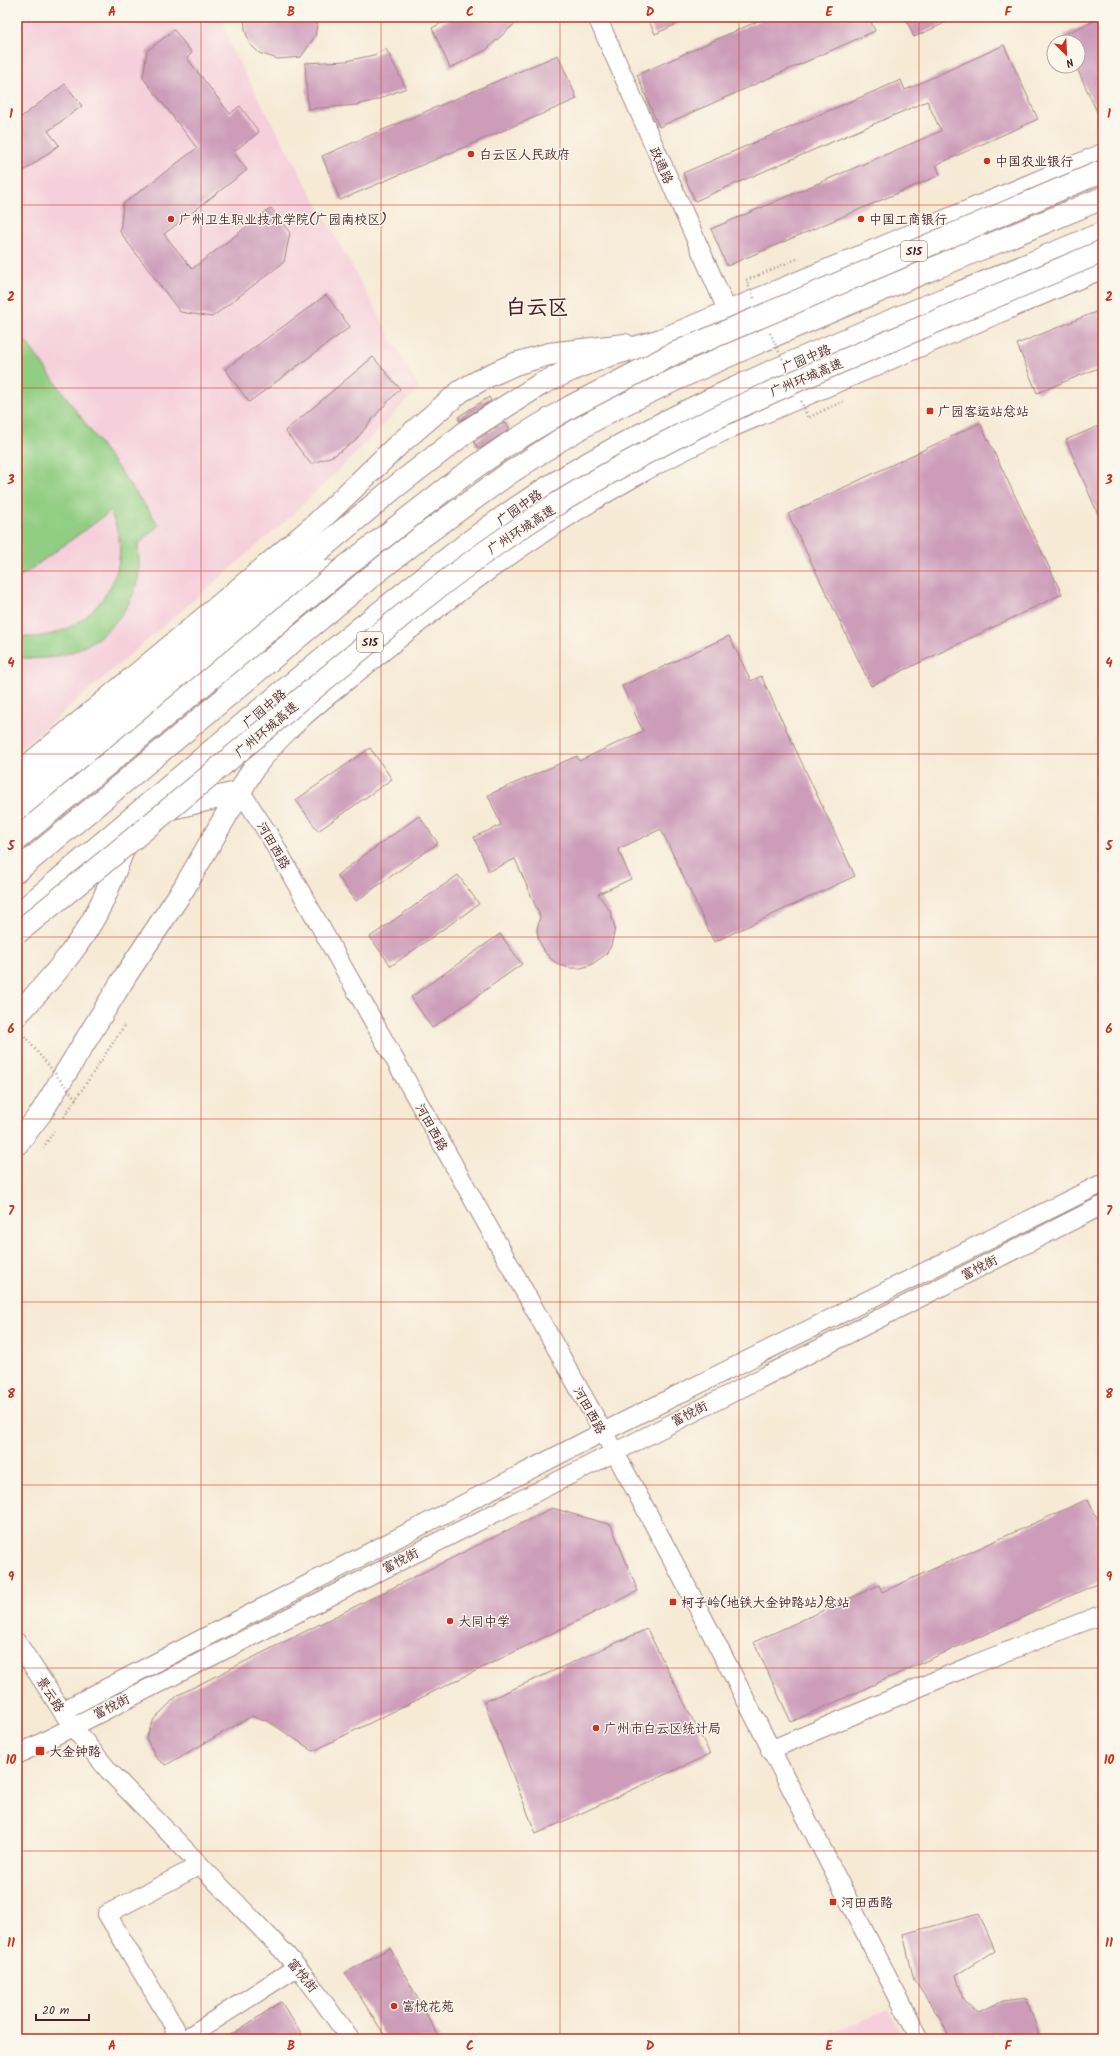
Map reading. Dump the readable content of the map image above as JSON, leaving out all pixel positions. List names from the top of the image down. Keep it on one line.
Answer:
{"streets":{"main road":["S15","广园中路","广州环城高速"],"street":["政通路","河田西路","富悦街","景云路"]},"crossings":[["河田西路","富悦街"],["富悦街","景云路"]],"districts":["白云区"],"places":{"other":["白云区人民政府","中国农业银行","广州卫生职业技术学院(广园南校区)","中国工商银行","大同中学","广州市白云区统计局","富悦花苑"],"transit":["广园客运站总站","柯子岭(地铁大金钟路站)总站","大金钟路","河田西路"]},"scale_bar":"20 m","north":"bottom right","grid":{"columns":["A","B","C","D","E","F"],"rows":["1","2","3","4","5","6","7","8","9","10","11"]}}
